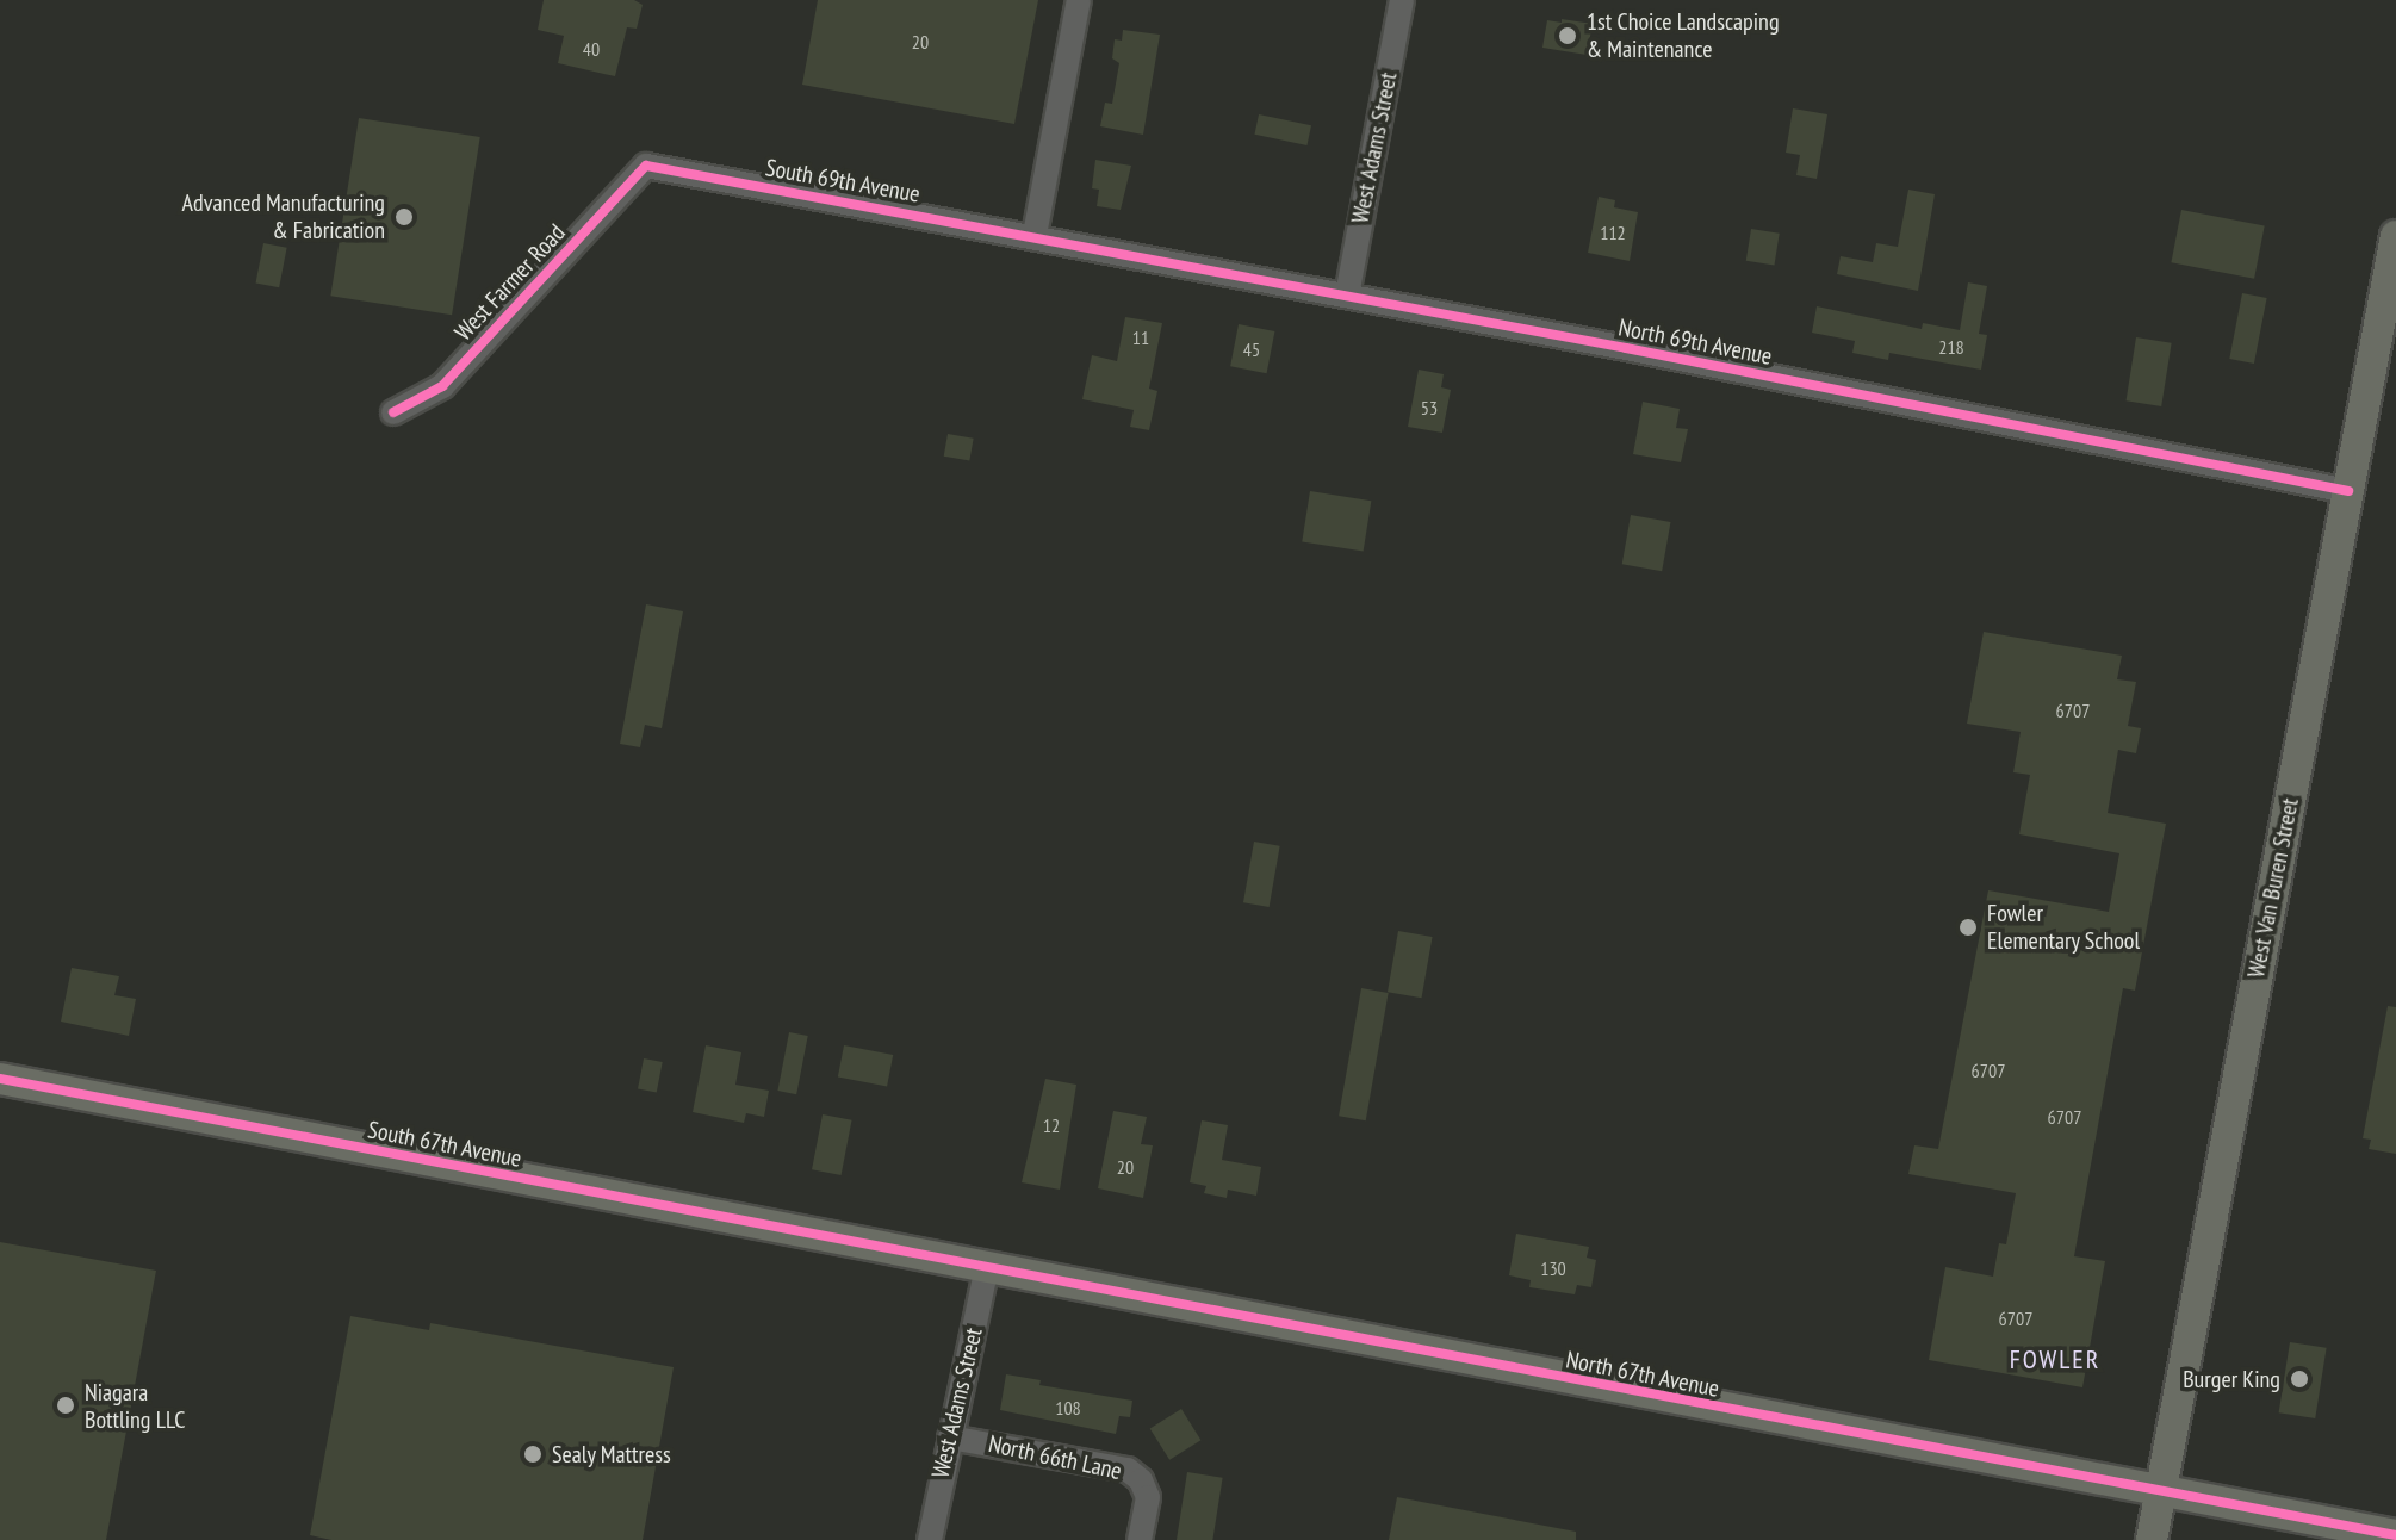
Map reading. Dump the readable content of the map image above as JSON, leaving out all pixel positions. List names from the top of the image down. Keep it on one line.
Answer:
{"streets":{"main road":["West Van Buren Street","South 67th Avenue","North 67th Avenue"],"street":["West Adams Street","South 69th Avenue","West Farmer Road","North 69th Avenue","North 66th Lane"]},"crossings":[["West Adams Street","North 69th Avenue"],["West Adams Street","North 67th Avenue"],["West Adams Street","North 66th Lane"],["South 69th Avenue","West Farmer Road"],["South 69th Avenue","North 69th Avenue"],["North 69th Avenue","West Van Buren Street"],["West Van Buren Street","North 67th Avenue"],["South 67th Avenue","North 67th Avenue"]],"districts":["FOWLER"],"places":["1st Choice Landscaping & Maintenance","Advanced Manufacturing & Fabrication","Fowler Elementary School","Burger King","Niagara Bottling LLC","Sealy Mattress"],"house_numbers":["20","40","112","11","218","45","53","6707","6707","6707","12","20","130","6707","108"]}
